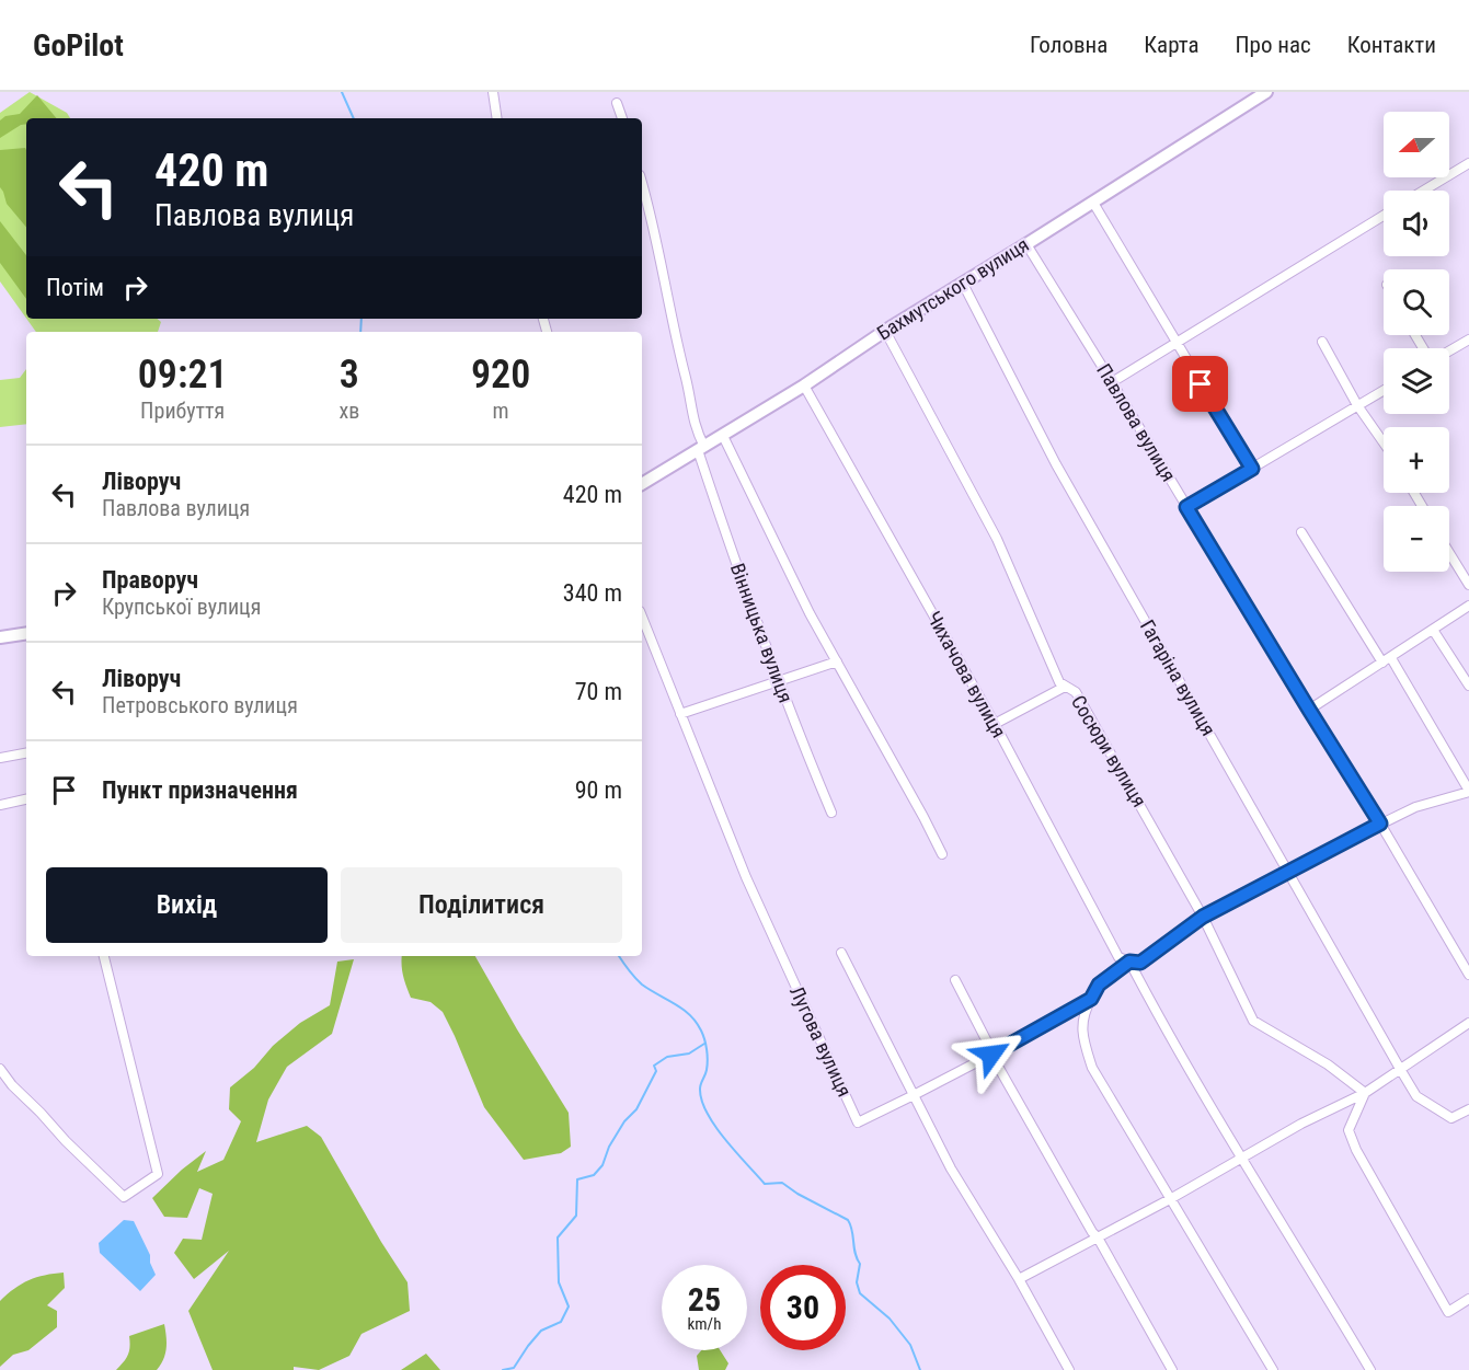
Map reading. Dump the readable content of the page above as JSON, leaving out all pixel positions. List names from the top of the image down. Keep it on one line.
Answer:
{"streets":{"main road":["Бахмутського вулиця"],"street":["Павлова вулиця","Вінницька вулиця","Чихачова вулиця","Гагаріна вулиця","Сосюри вулиця","Лугова вулиця"]},"crossings":[["Бахмутського вулиця","Павлова вулиця"],["Бахмутського вулиця","Вінницька вулиця"],["Бахмутського вулиця","Чихачова вулиця"],["Бахмутського вулиця","Гагаріна вулиця"],["Бахмутського вулиця","Сосюри вулиця"]],"north":"left","page":{"header":"GoPilot","nav":["Головна","Карта","Про нас","Контакти"],"map_buttons":["+","−"],"turn":["420 m","Павлова вулиця"],"then":"Потім","eta":["09:21","Прибуття","3","хв","920","m"],"list":[{"name":"Ліворуч","note":"Павлова вулиця","value":"420 m"},{"name":"Праворуч","note":"Крупської вулиця","value":"340 m"},{"name":"Ліворуч","note":"Петровського вулиця","value":"70 m"},{"name":"Пункт призначення","value":"90 m"}],"buttons":["Вихід","Поділитися"],"speed":"25 km/h","limit":"30"}}
